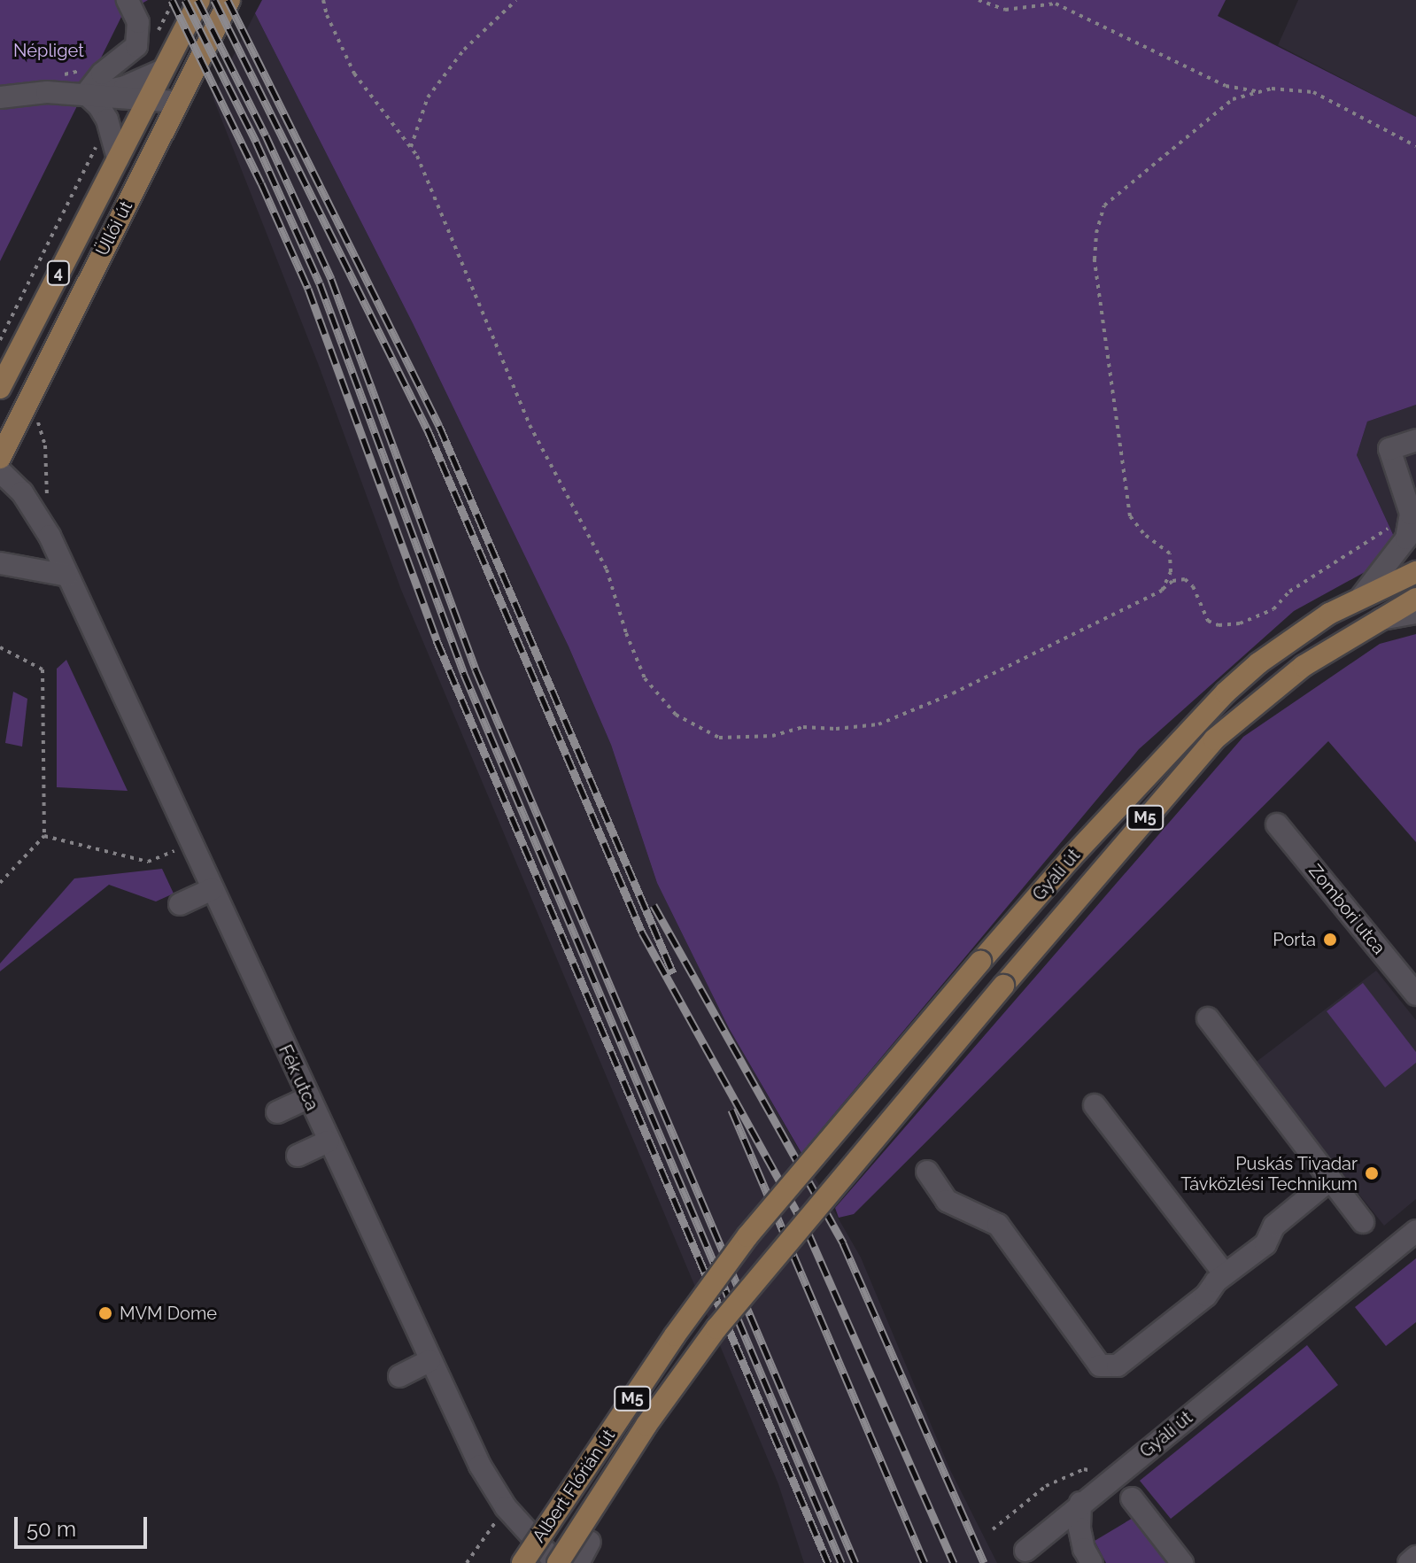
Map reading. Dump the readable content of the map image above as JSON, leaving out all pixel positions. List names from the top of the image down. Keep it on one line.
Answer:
{"streets":{"main road":["Üllői út","4","M5","Gyáli út","Albert Flórián út"],"street":["Zombori utca","Fék utca"]},"crossings":[["Gyáli út","Albert Flórián út"],["Fék utca","Albert Flórián út"]],"parks":["Népliget"],"places":["Porta","Puskás Tivadar Távközlési Technikum","MVM Dome"],"scale_bar":"50 m"}
